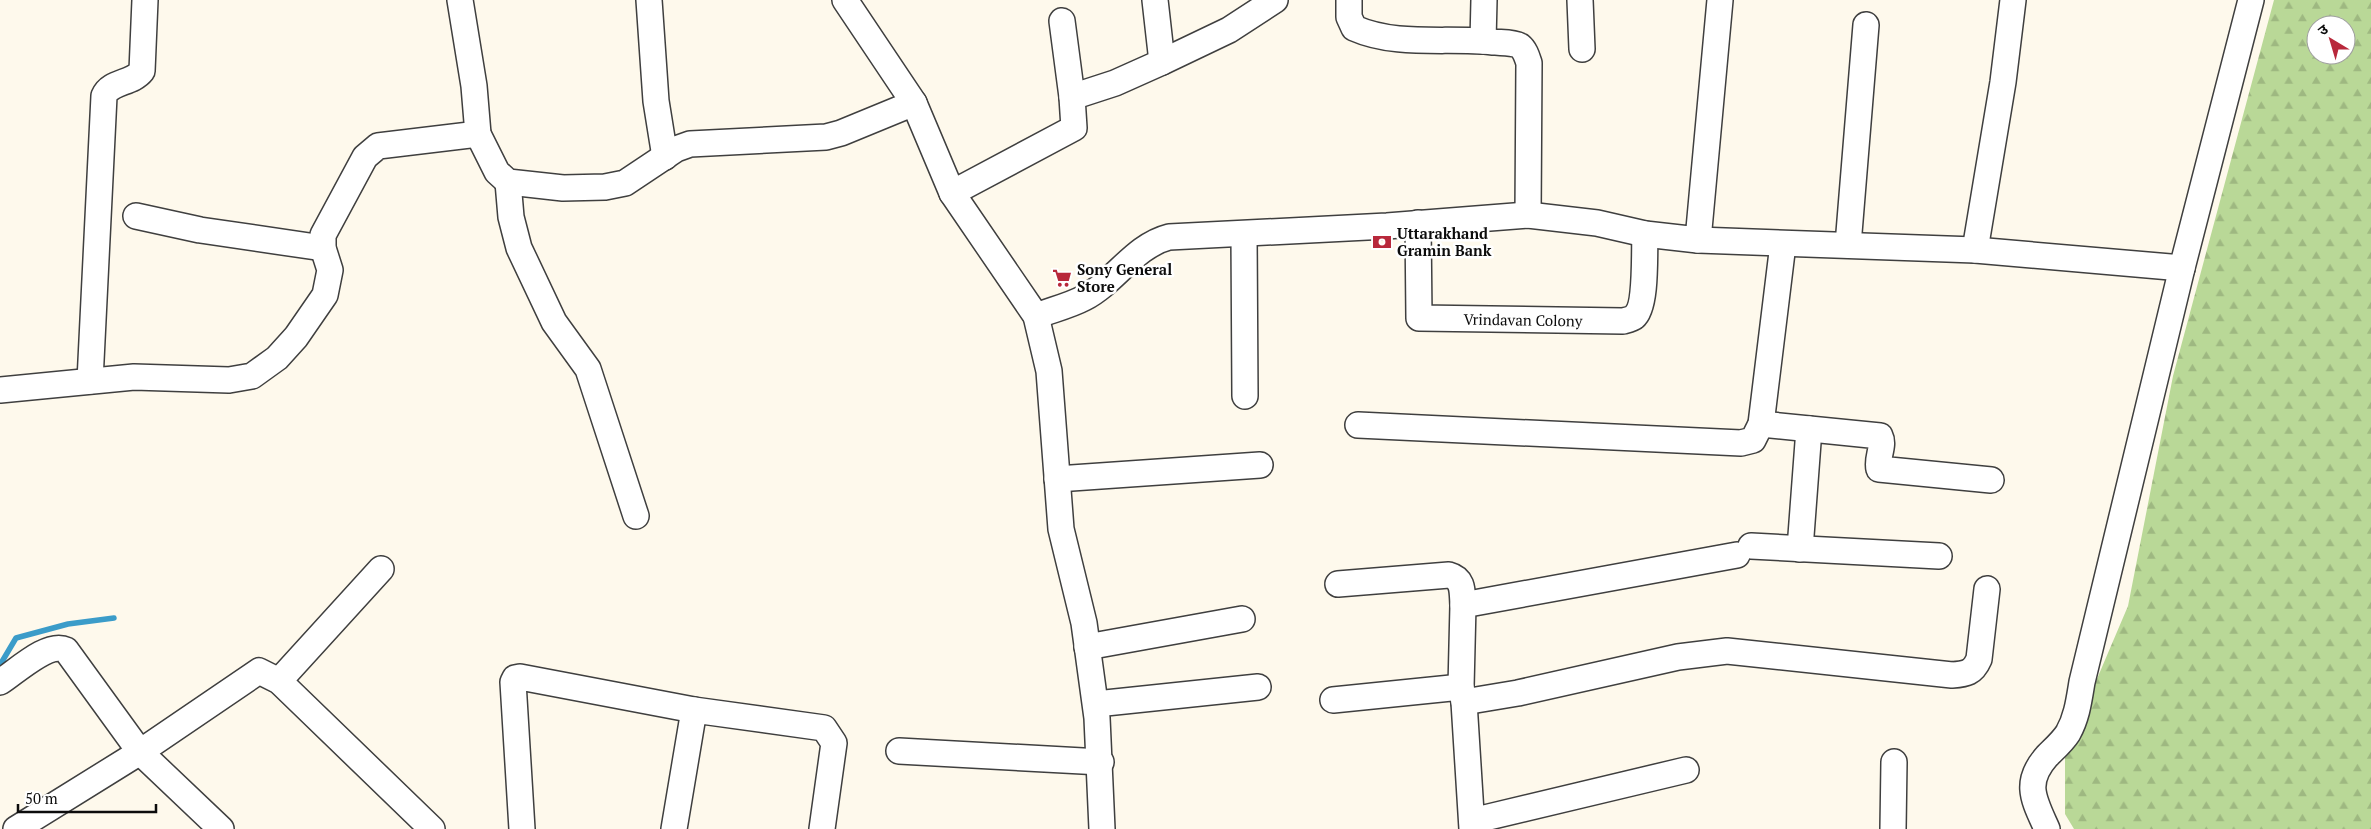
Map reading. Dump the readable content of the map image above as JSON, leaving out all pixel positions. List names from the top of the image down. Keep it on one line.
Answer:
{"streets":{"street":["Vrindavan Colony"]},"places":{"bank":["Uttarakhand Gramin Bank"],"supermarket":["Sony General Store"]},"scale_bar":"50 m","north":"top left"}
